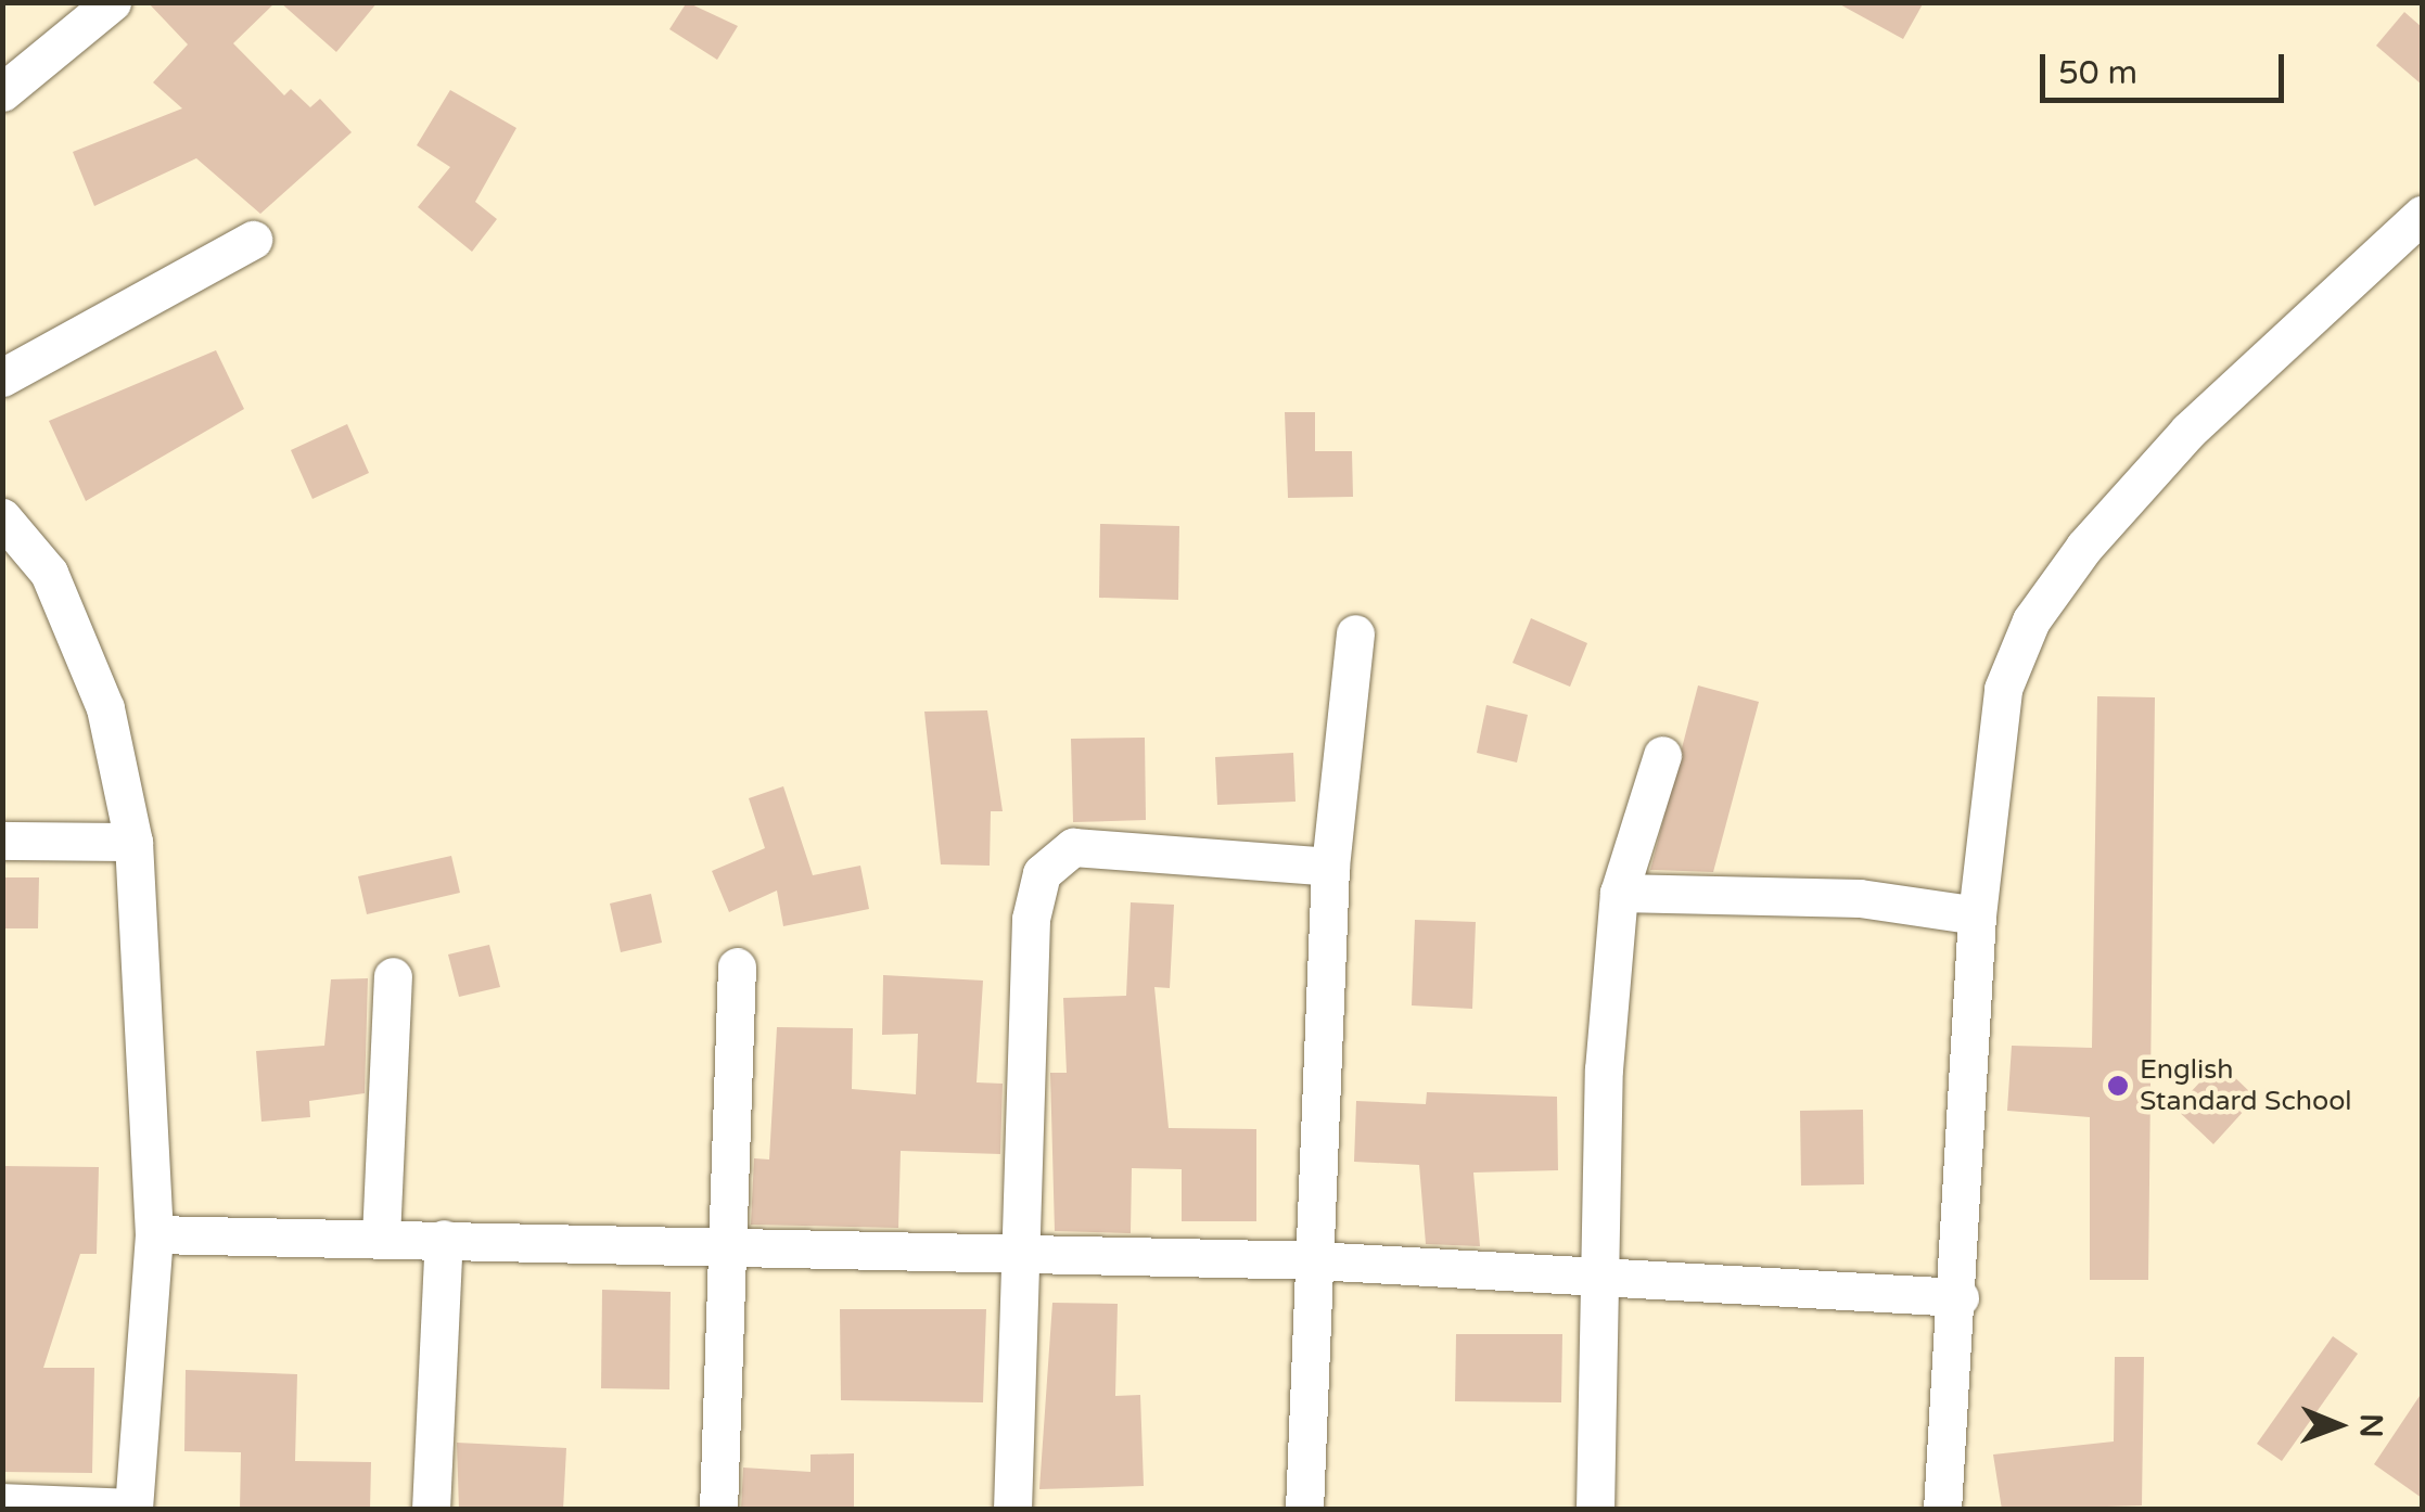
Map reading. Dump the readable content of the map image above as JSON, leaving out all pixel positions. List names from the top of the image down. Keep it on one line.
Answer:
{"places":["English Standard School"],"scale_bar":"50 m","north":"right"}
